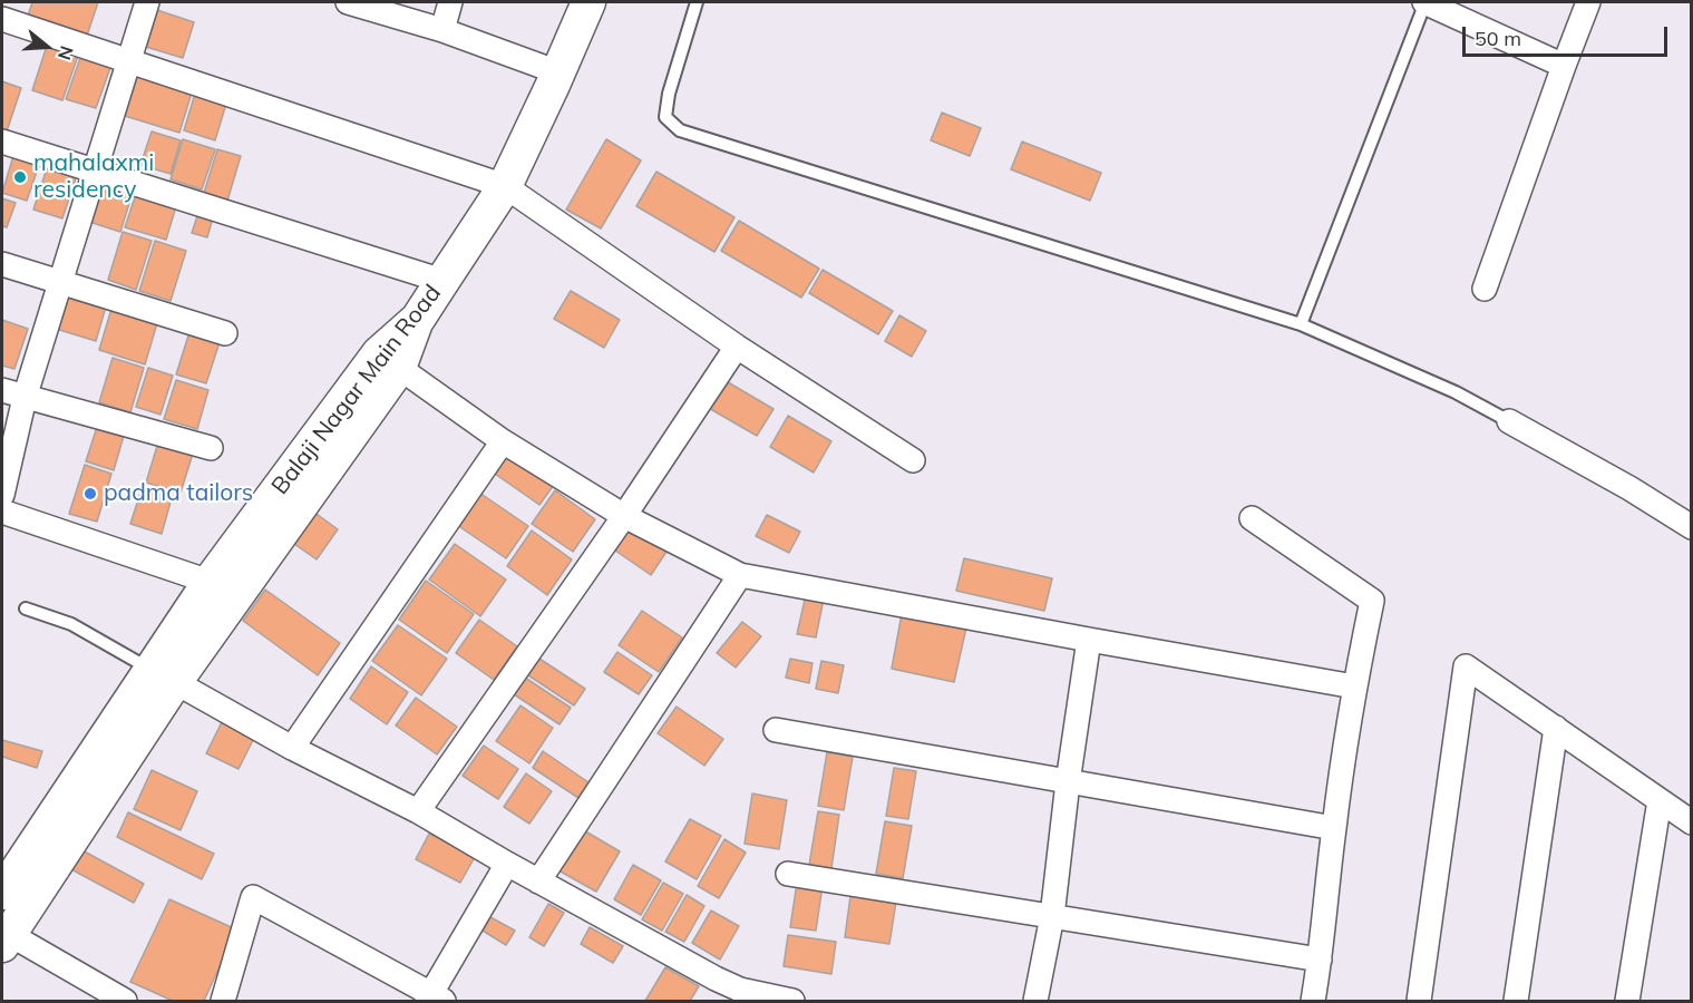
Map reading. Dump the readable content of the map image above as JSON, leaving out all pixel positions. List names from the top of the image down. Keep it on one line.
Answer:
{"streets":{"street":["Balaji Nagar Main Road"]},"places":["mahalaxmi residency","padma tailors"],"scale_bar":"50 m","north":"right"}
